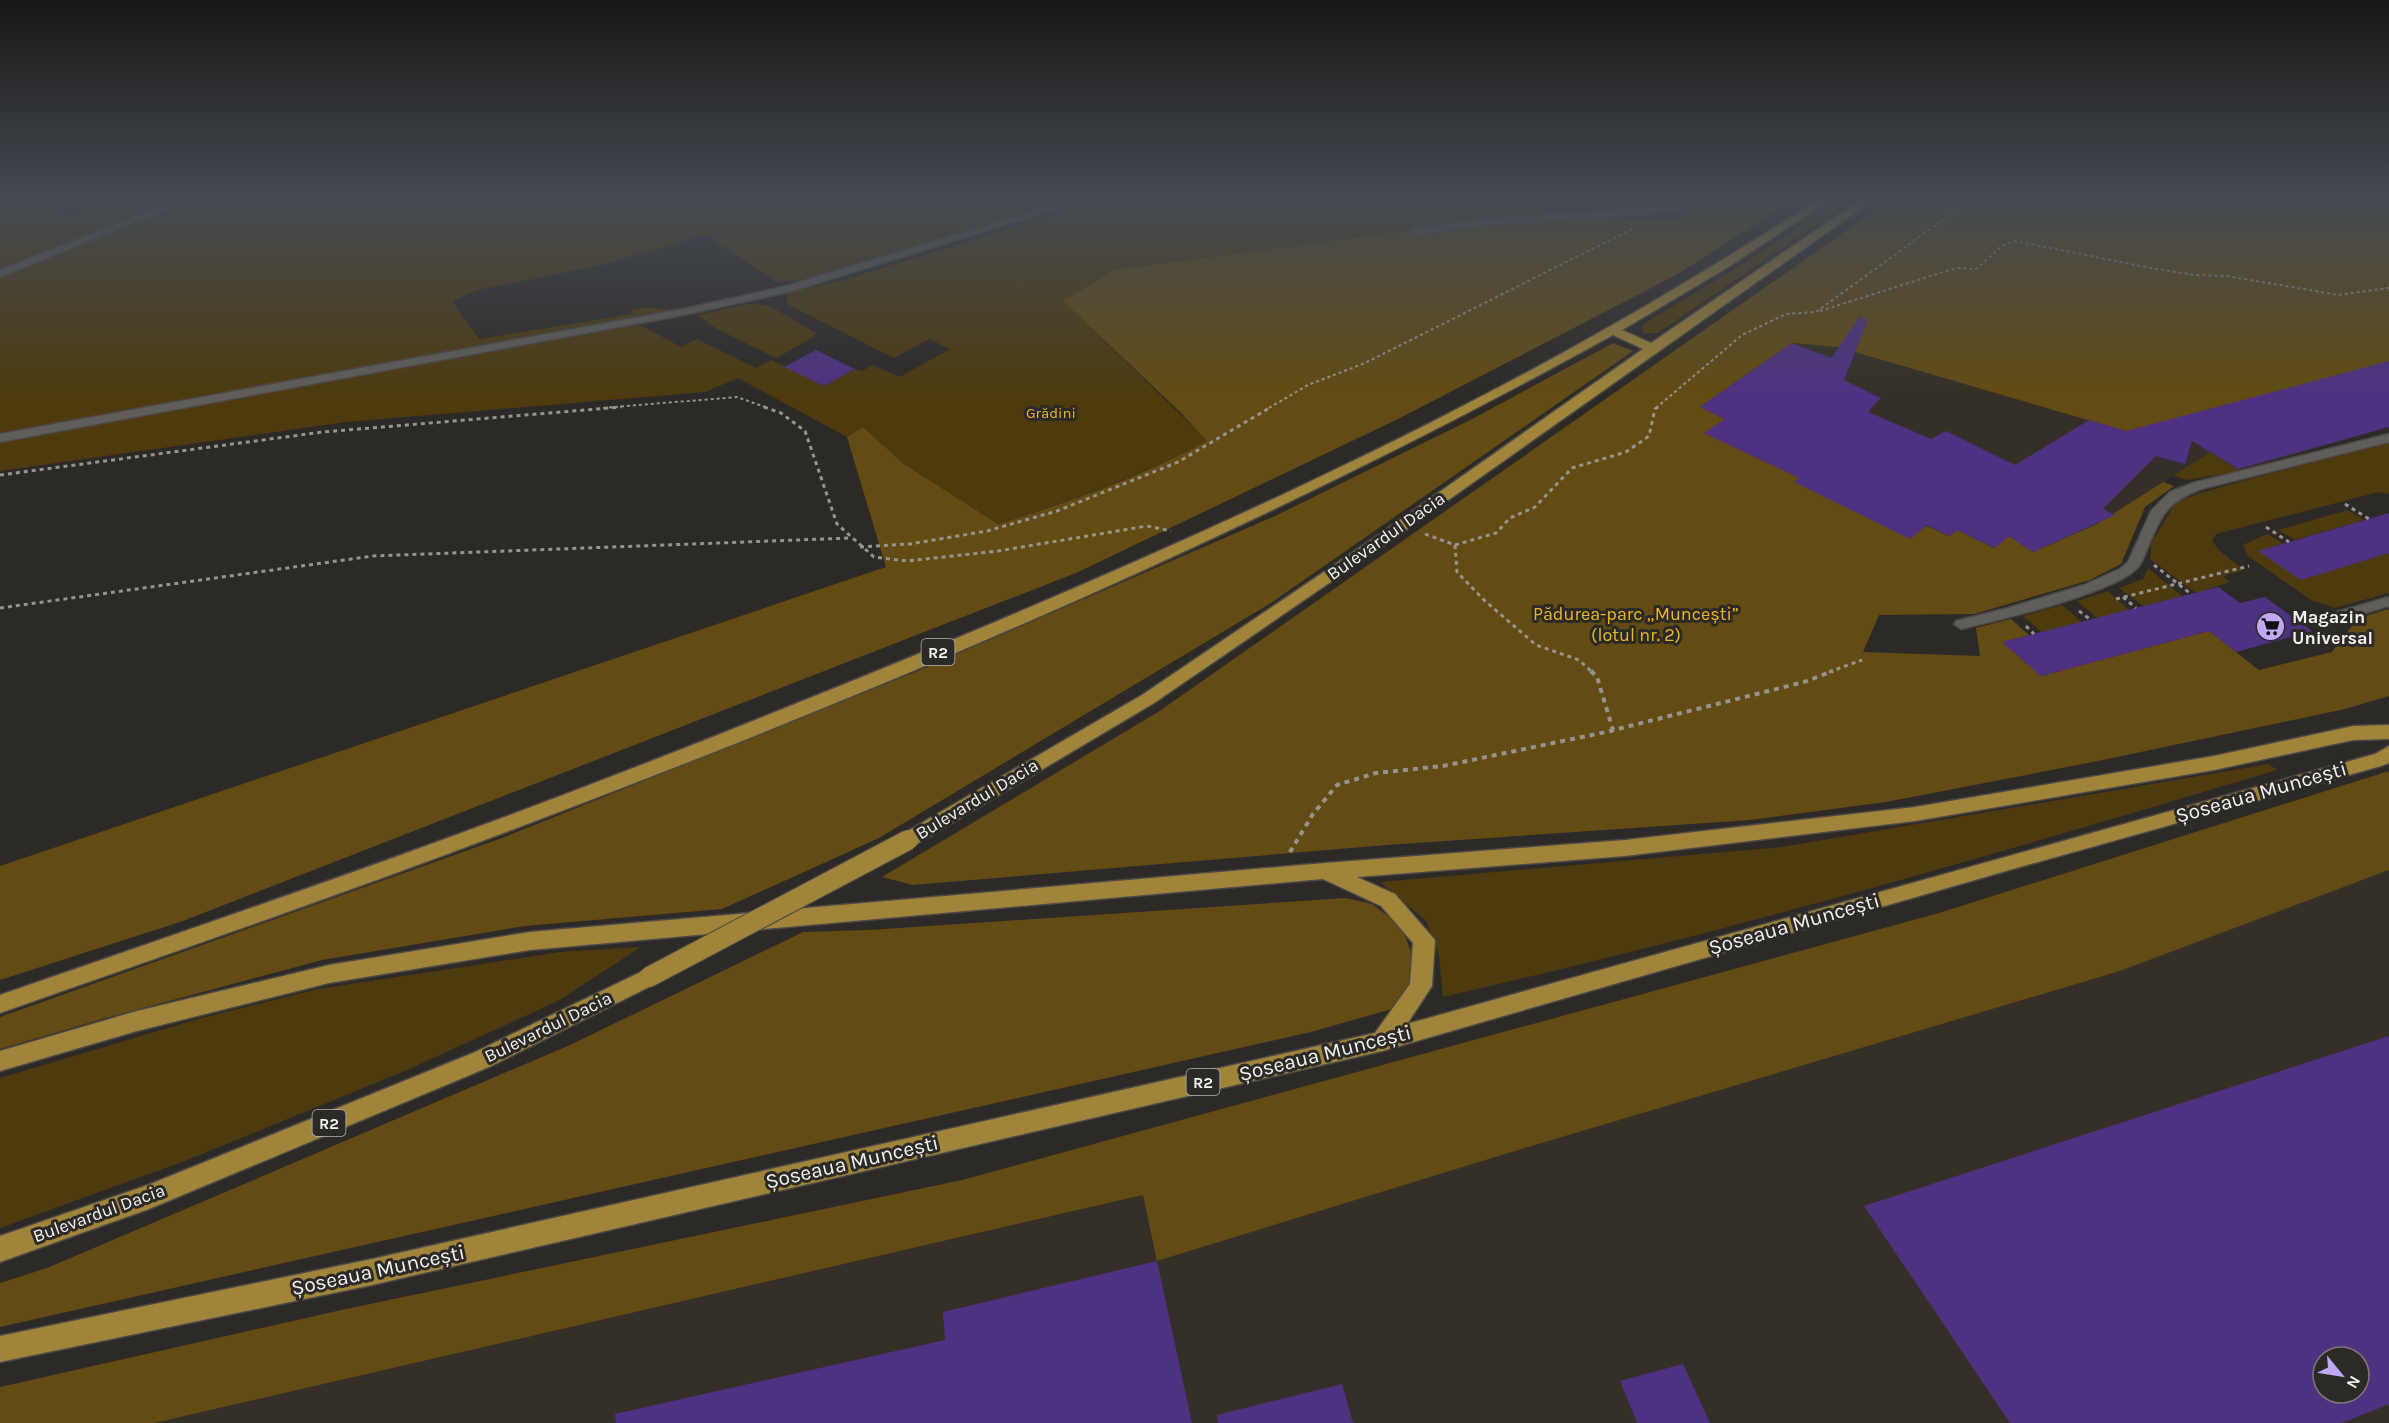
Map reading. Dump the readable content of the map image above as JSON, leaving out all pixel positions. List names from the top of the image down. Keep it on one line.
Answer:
{"streets":{"main road":["Bulevardul Dacia","R2","Șoseaua Muncești"]},"parks":["Grădini","Pădurea-parc „Muncești” (lotul nr. 2)"],"places":{"supermarket":["Magazin Universal"]},"north":"bottom right"}
